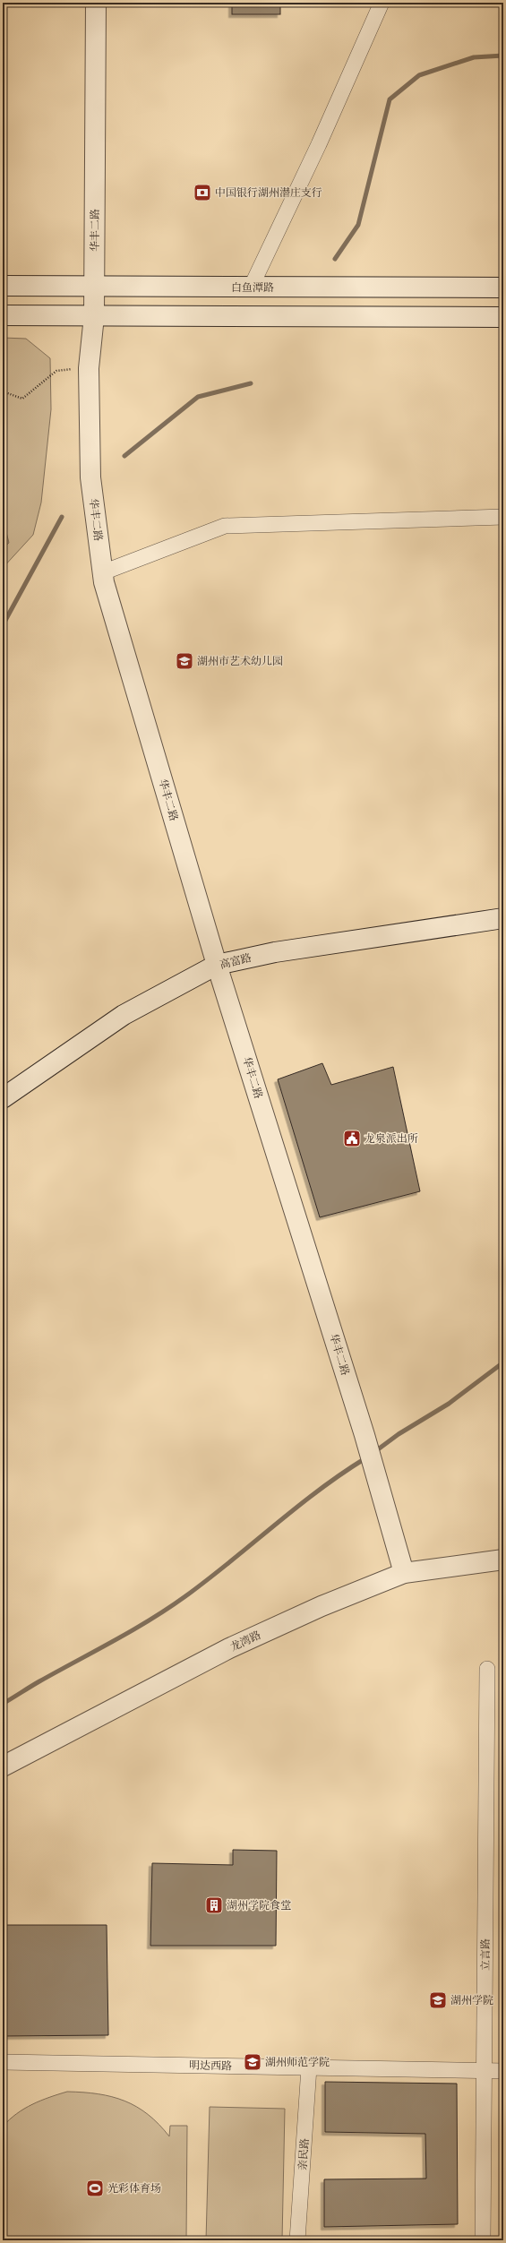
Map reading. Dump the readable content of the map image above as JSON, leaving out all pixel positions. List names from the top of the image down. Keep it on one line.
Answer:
{"streets":{"street":["华丰二路","白鱼潭路","高富路","龙湾路","立言路","明达西路","亲民路"]},"crossings":[["华丰二路","白鱼潭路"],["华丰二路","高富路"],["华丰二路","龙湾路"],["立言路","明达西路"],["明达西路","亲民路"]],"places":{"bank":["中国银行湖州潜庄支行"],"school or university":["湖州市艺术幼儿园","湖州学院","湖州师范学院"],"public building":["龙泉派出所"],"building":["湖州学院食堂"],"sports":["光彩体育场"]}}
